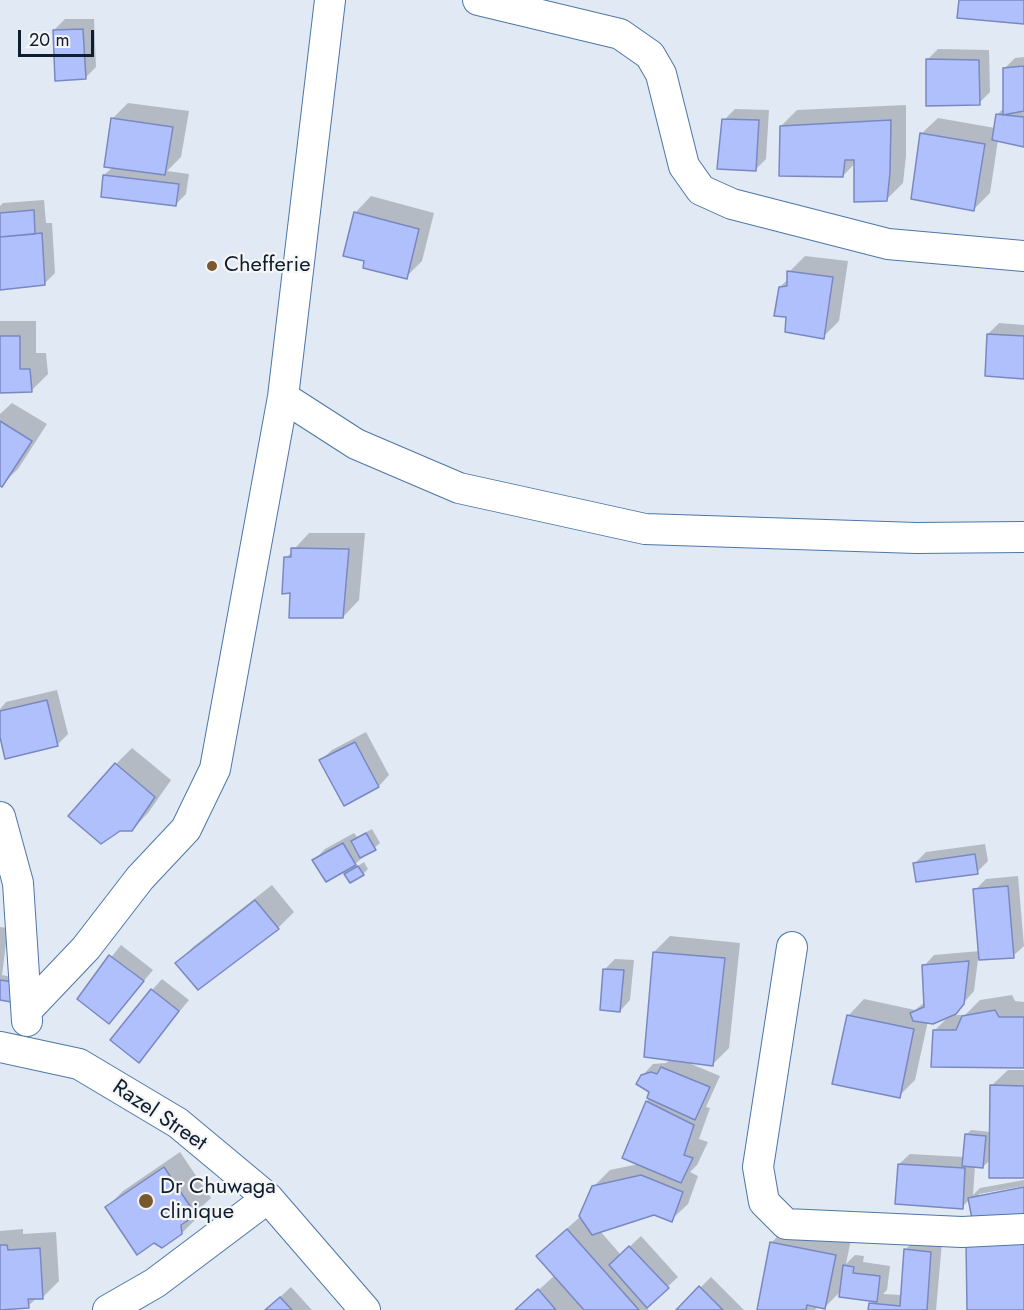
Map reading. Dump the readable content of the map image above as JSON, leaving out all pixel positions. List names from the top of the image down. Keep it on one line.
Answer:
{"streets":{"street":["Razel Street"]},"places":["Chefferie","Dr Chuwaga clinique"],"scale_bar":"20 m"}
